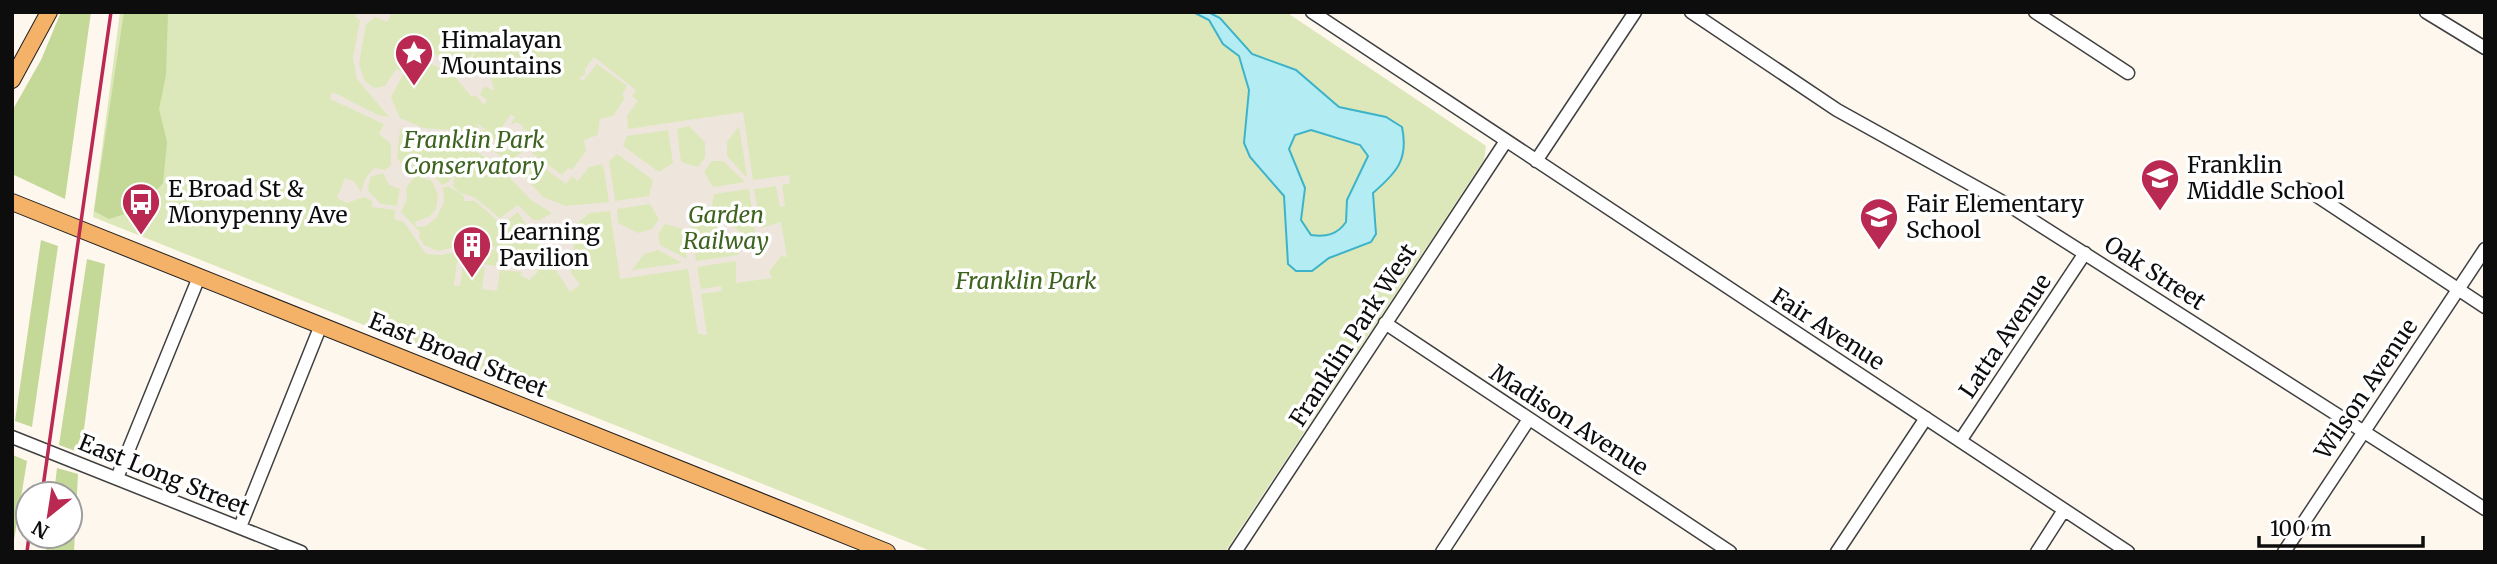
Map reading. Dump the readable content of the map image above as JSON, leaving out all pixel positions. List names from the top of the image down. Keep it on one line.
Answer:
{"streets":{"main road":["East Broad Street"],"street":["Oak Street","Fair Avenue","Franklin Park West","Latta Avenue","Wilson Avenue","Madison Avenue","East Long Street"]},"crossings":[["Oak Street","Latta Avenue"],["Oak Street","Wilson Avenue"],["Fair Avenue","Franklin Park West"],["Fair Avenue","Latta Avenue"],["Franklin Park West","Madison Avenue"]],"parks":["Franklin Park Conservatory","Garden Railway","Franklin Park"],"places":{"place":["Himalayan Mountains"],"school or university":["Franklin Middle School","Fair Elementary School"],"bus stop":["E Broad St & Monypenny Ave"],"building":["Learning Pavilion"]},"scale_bar":"100 m","north":"bottom left"}
